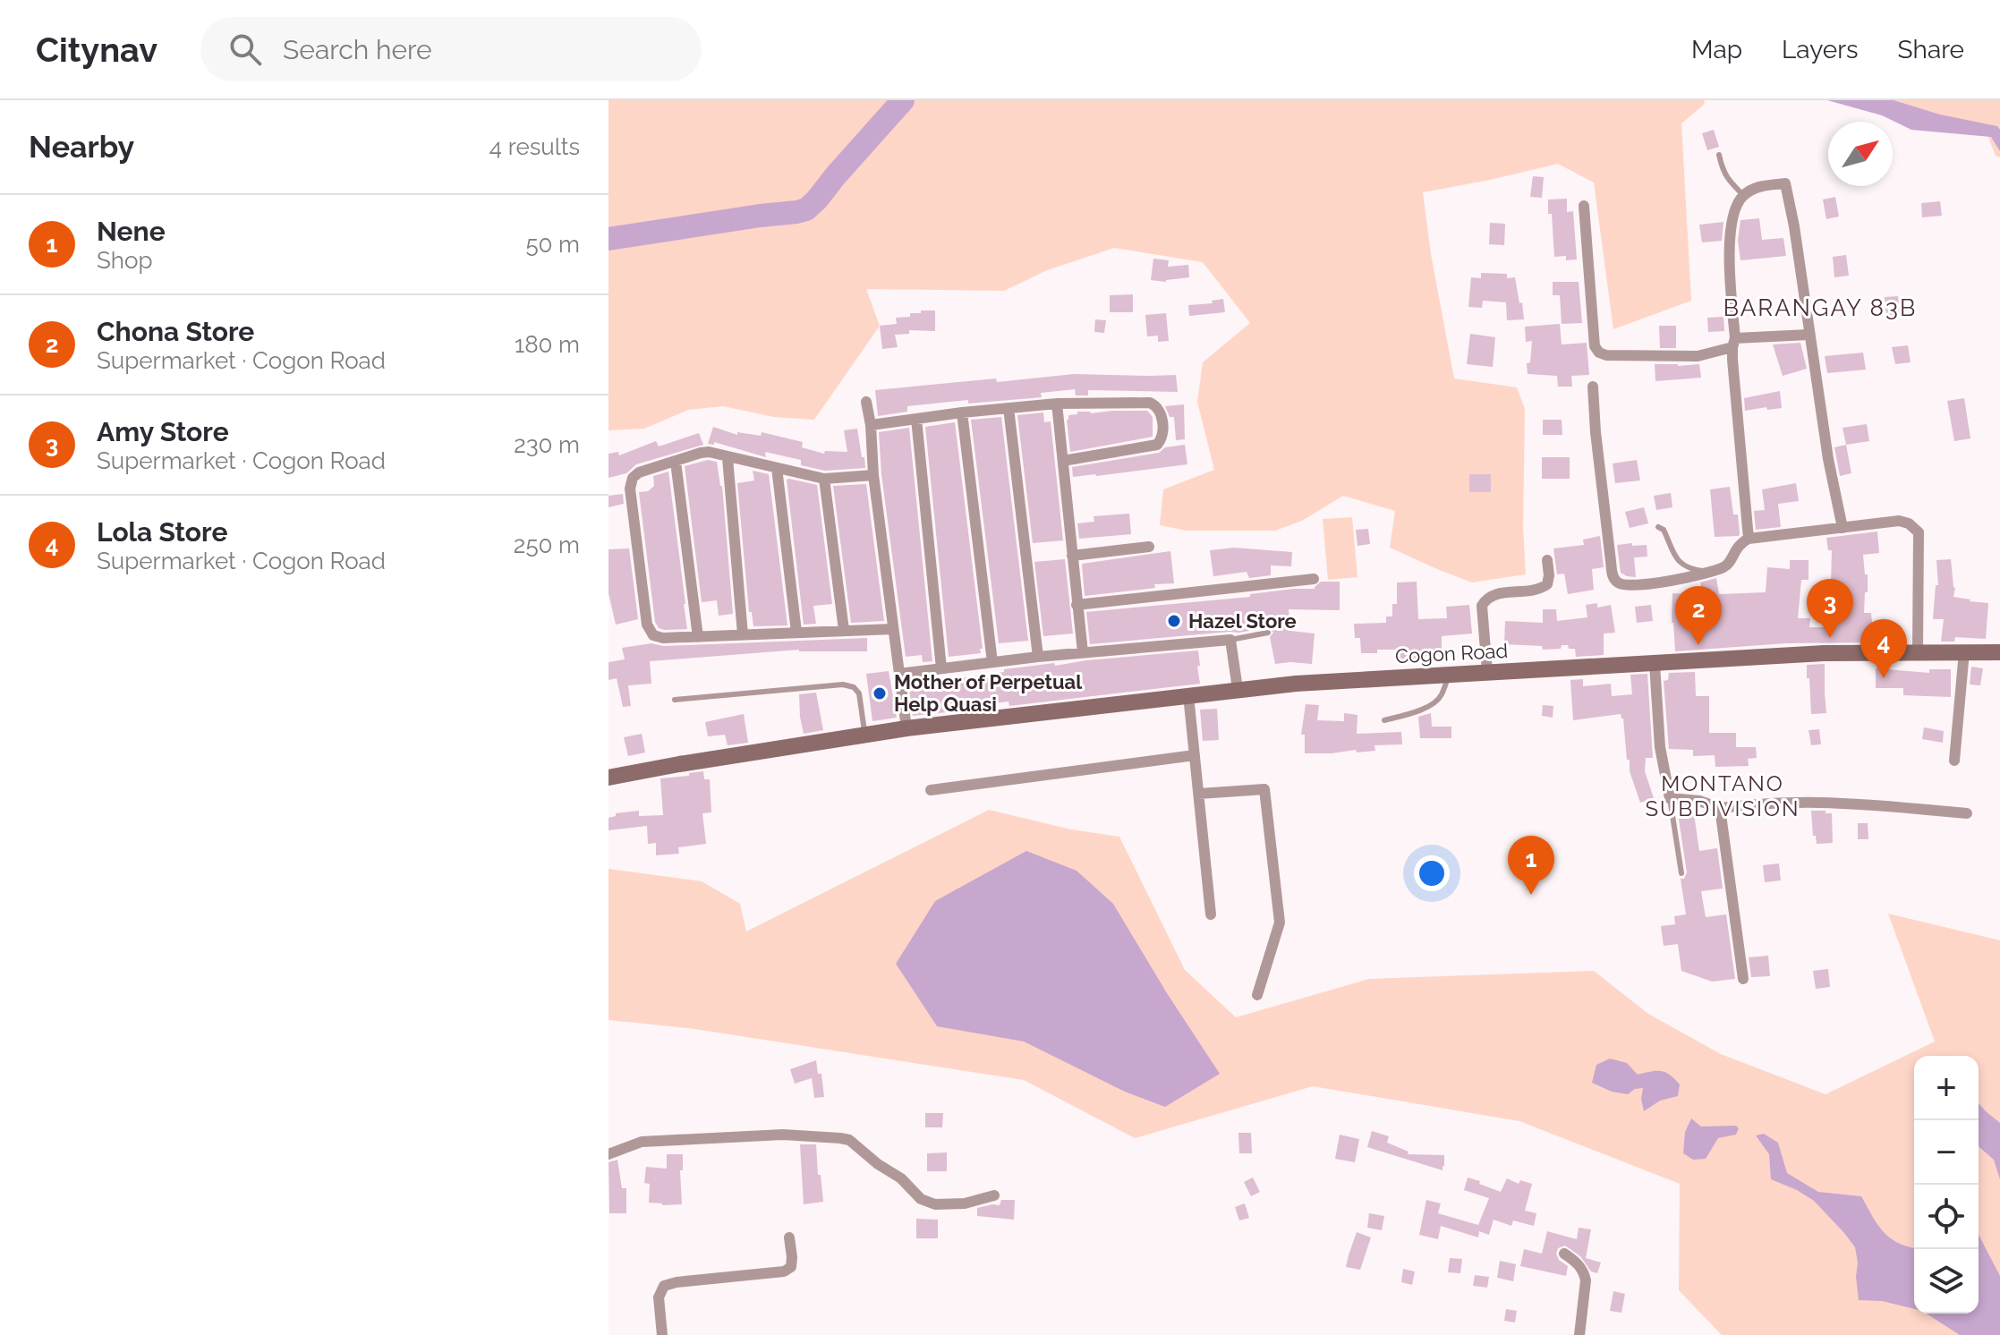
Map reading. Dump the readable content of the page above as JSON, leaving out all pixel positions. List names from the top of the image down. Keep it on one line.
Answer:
{"streets":{"street":["Cogon Road"]},"districts":["BARANGAY 83B","MONTANO SUBDIVISION"],"places":["Hazel Store","Mother of Perpetual Help Quasi"],"north":"top right","page":{"header":"Citynav","search":"Search here","nav":["Map","Layers","Share"],"heading":["Nearby","4 results"],"list":[{"mark":"1","name":"Nene","note":"Shop","value":"50 m"},{"mark":"2","name":"Chona Store","note":"Supermarket · Cogon Road","value":"180 m"},{"mark":"3","name":"Amy Store","note":"Supermarket · Cogon Road","value":"230 m"},{"mark":"4","name":"Lola Store","note":"Supermarket · Cogon Road","value":"250 m"}],"pins":["3","2","4","1"],"map_buttons":["+","−"]}}
